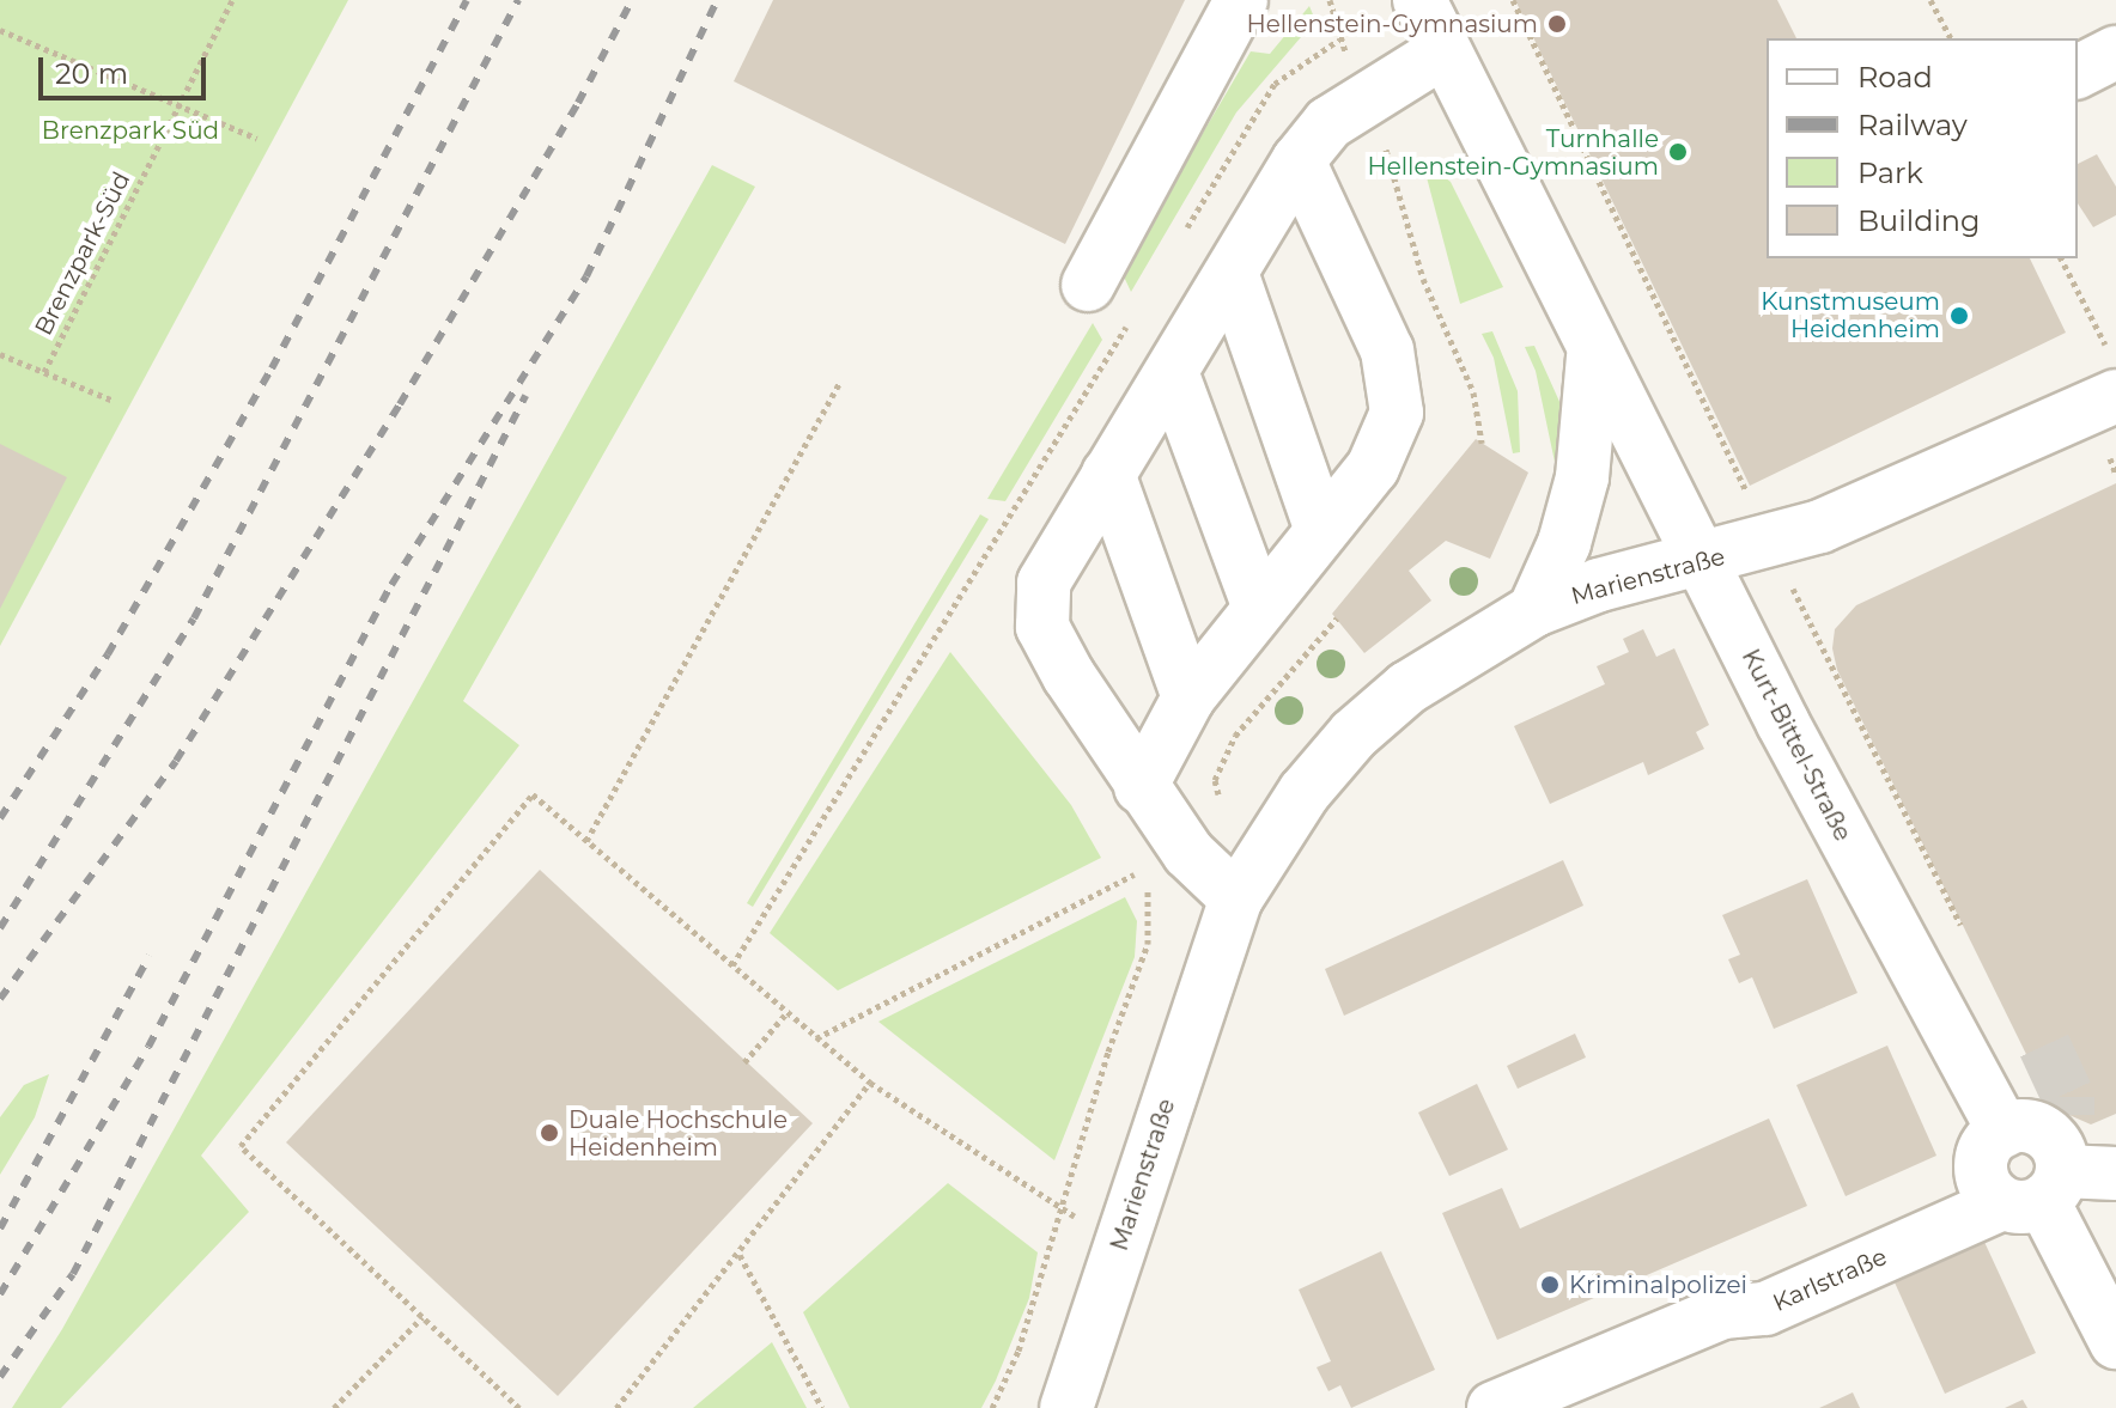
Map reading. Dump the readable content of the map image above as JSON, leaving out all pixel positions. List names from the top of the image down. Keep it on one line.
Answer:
{"streets":{"street":["Marienstraße","Kurt-Bittel-Straße","Karlstraße"],"path":["Brenzpark-Süd"]},"crossings":[["Marienstraße","Kurt-Bittel-Straße"],["Kurt-Bittel-Straße","Karlstraße"]],"parks":["Brenzpark Süd"],"places":["Hellenstein-Gymnasium","Turnhalle Hellenstein-Gymnasium","Kunstmuseum Heidenheim","Duale Hochschule Heidenheim","Kriminalpolizei"],"legend":["Road","Railway","Park","Building"],"scale_bar":"20 m"}
